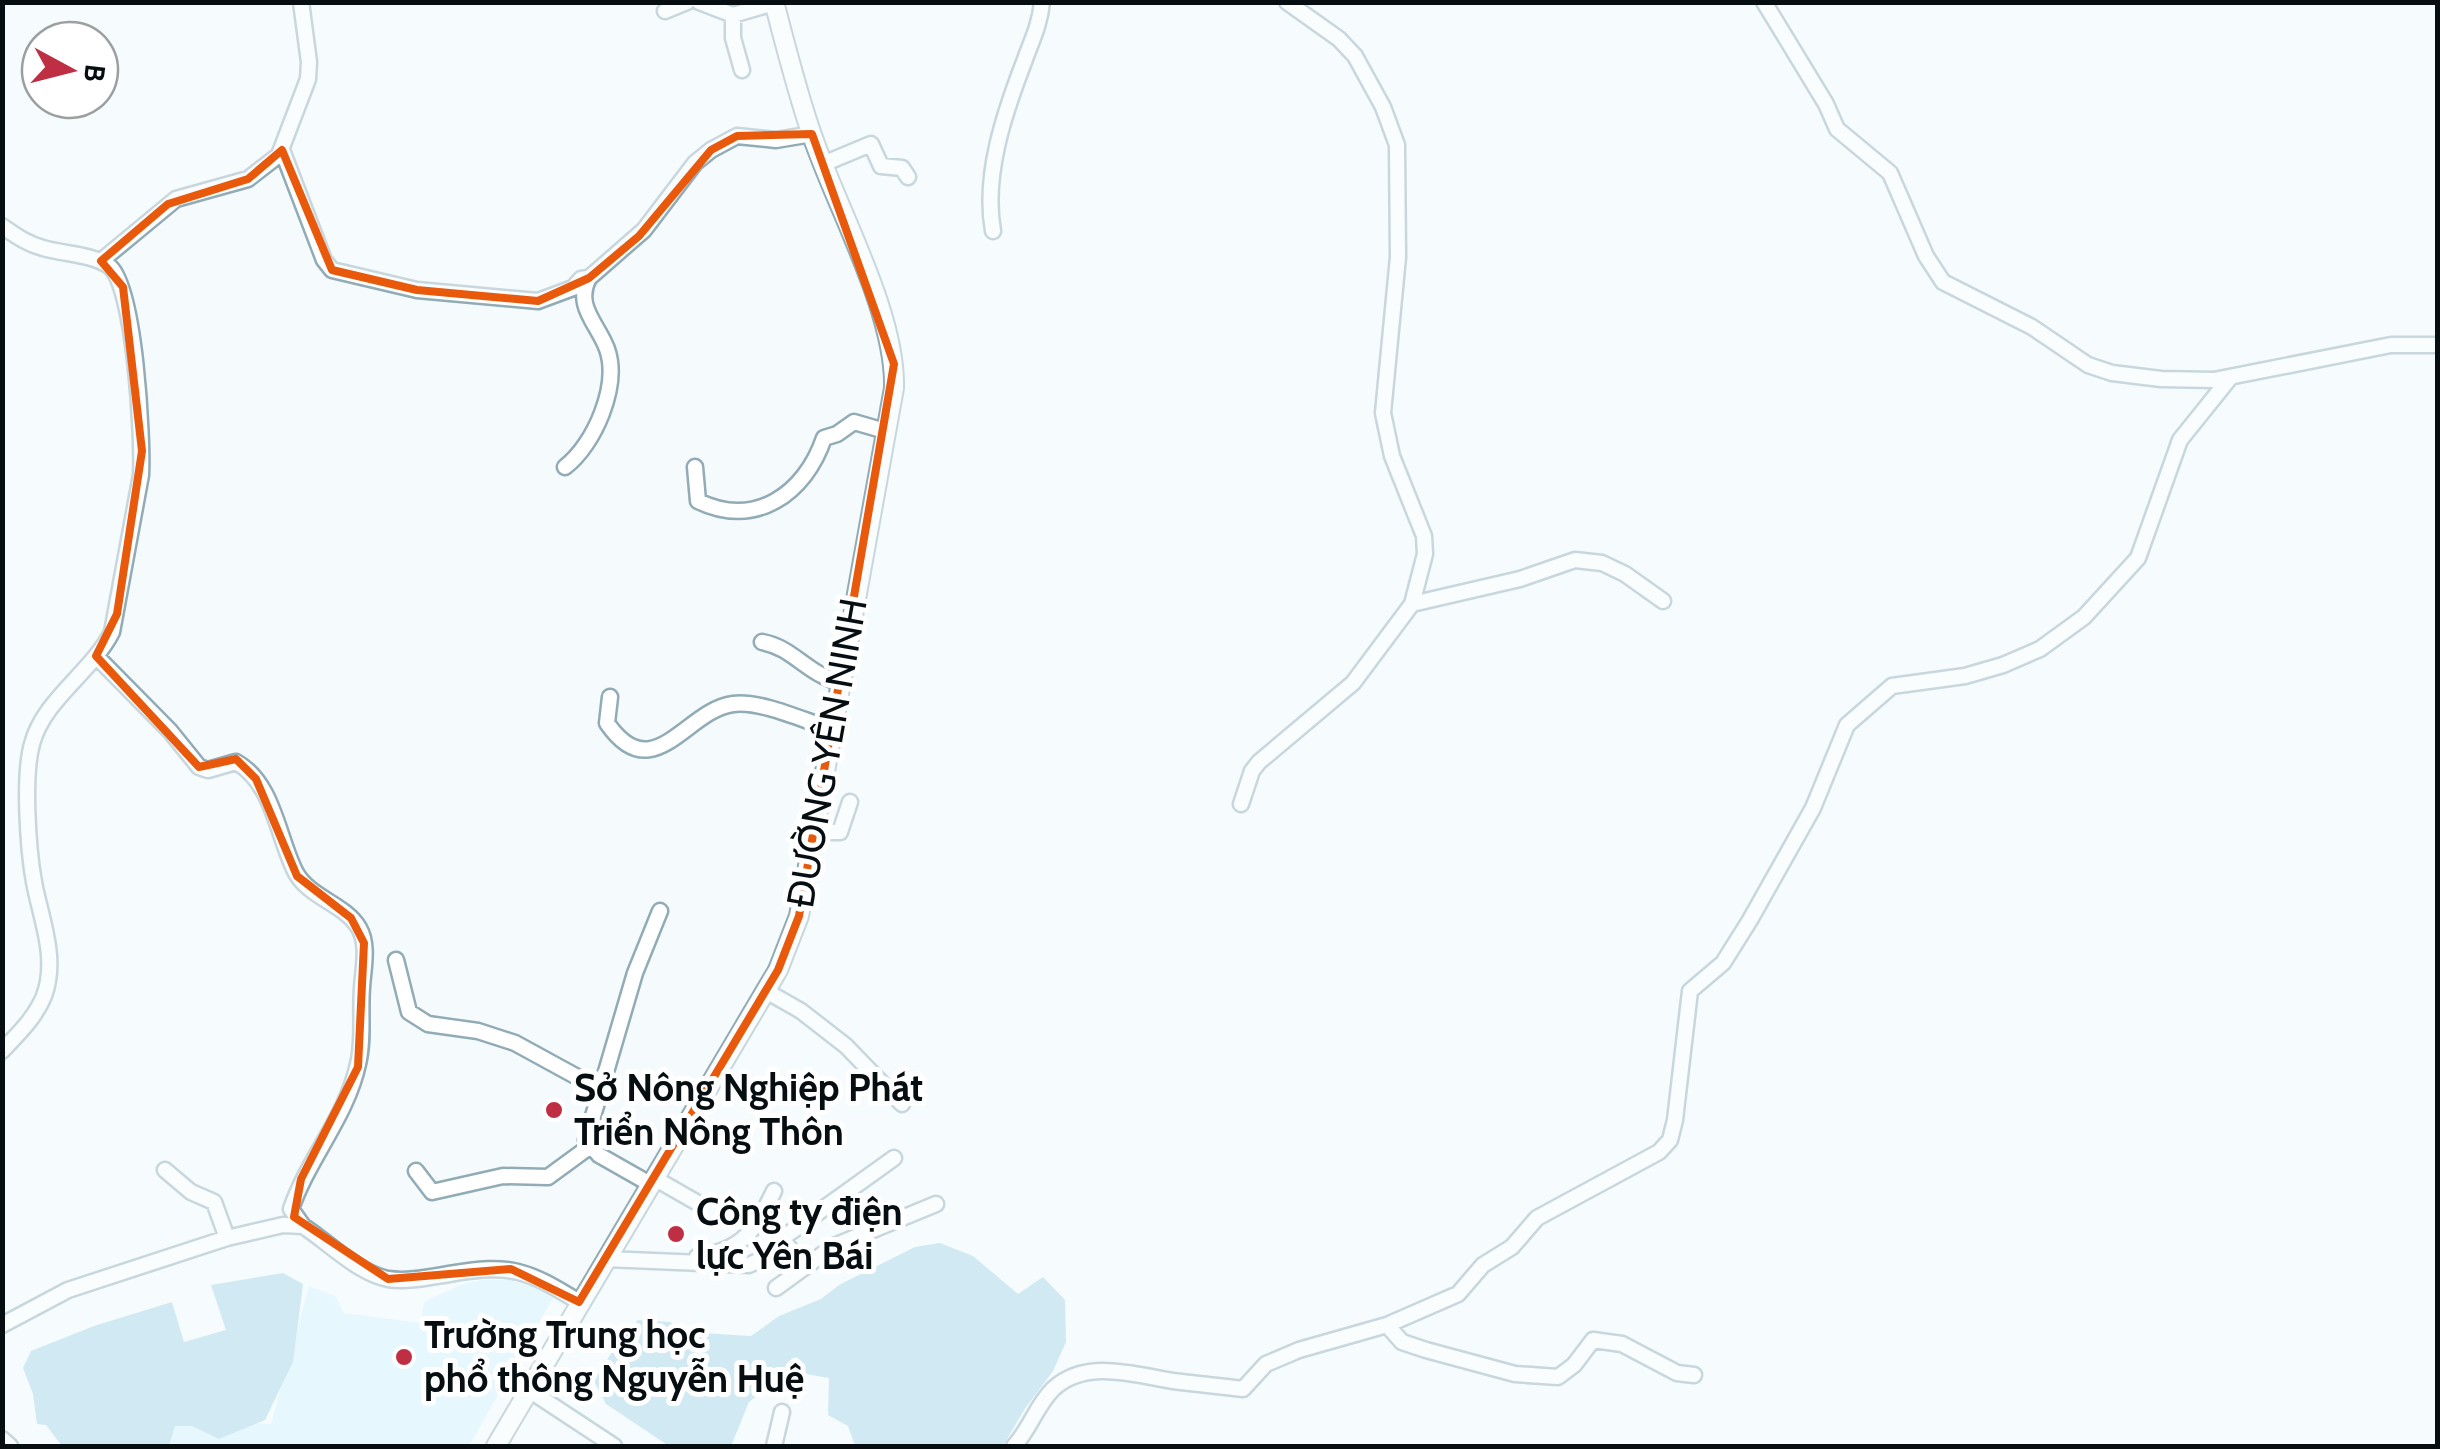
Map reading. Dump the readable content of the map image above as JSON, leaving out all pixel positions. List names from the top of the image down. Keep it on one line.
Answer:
{"streets":{"main road":["ĐƯỜNG YÊN NINH"]},"places":["Sở Nông Nghiệp Phát Triển Nông Thôn","Công ty điện lực Yên Bái","Trường Trung học phổ thông Nguyễn Huệ"],"north":"right"}
